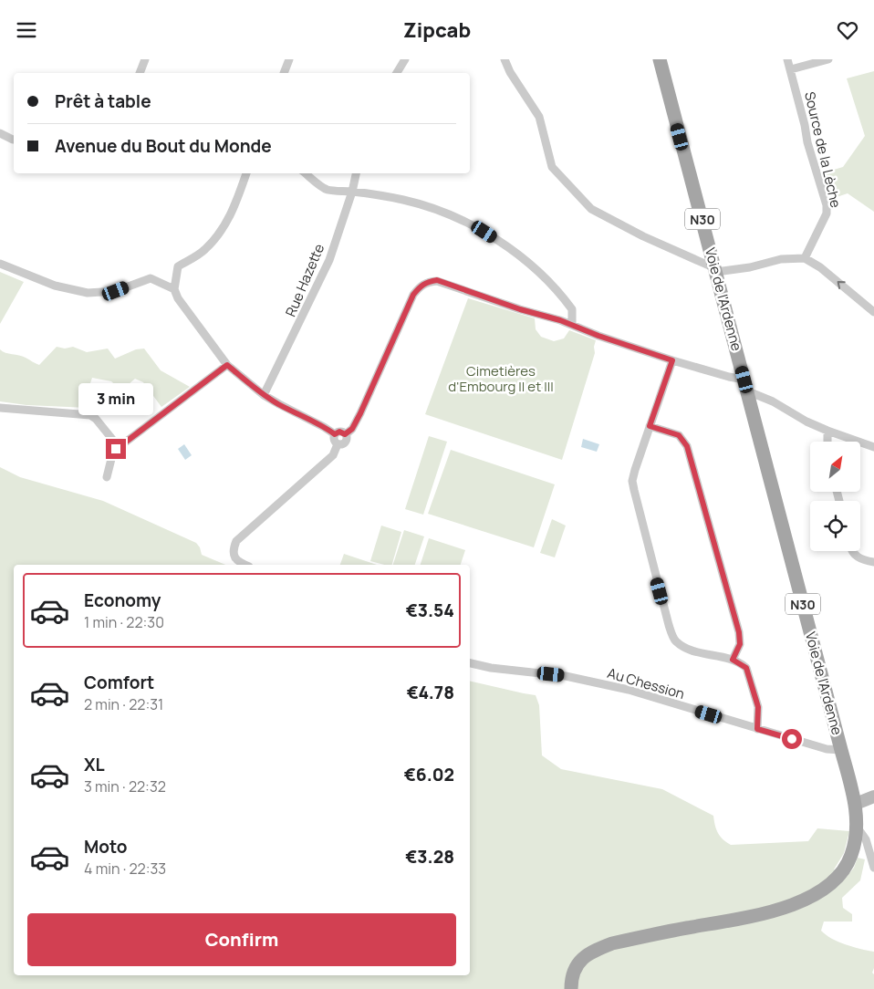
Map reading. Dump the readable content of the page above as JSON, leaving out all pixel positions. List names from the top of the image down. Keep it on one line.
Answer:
{"streets":{"main road":["N30","Voie de l'Ardenne"],"street":["Source de la Lèche","Rue Hazette","Au Chession"]},"crossings":[["Voie de l'Ardenne","Au Chession"]],"parks":["Cimetières d'Embourg II et III"],"north":"top right","page":{"header":"Zipcab","banner":["Prêt à table","Avenue du Bout du Monde"],"bubble":"3 min","list":[{"name":"Economy","note":"1 min · 22:30","value":"€3.54"},{"name":"Comfort","note":"2 min · 22:31","value":"€4.78"},{"name":"XL","note":"3 min · 22:32","value":"€6.02"},{"name":"Moto","note":"4 min · 22:33","value":"€3.28"}],"buttons":"Confirm"}}
